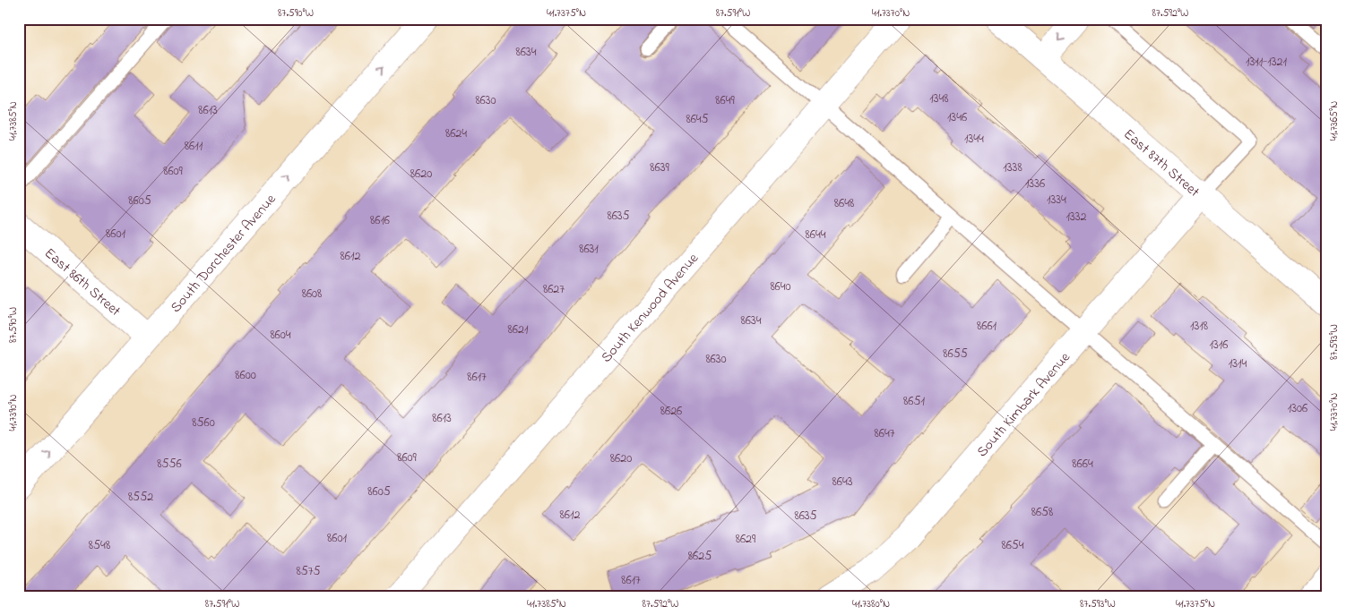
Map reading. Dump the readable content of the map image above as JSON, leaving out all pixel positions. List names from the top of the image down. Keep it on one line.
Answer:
{"streets":{"street":["East 87th Street","South Dorchester Avenue","East 86th Street","South Kenwood Avenue","South Kimbark Avenue"]},"crossings":[["East 87th Street","South Kimbark Avenue"],["South Dorchester Avenue","East 86th Street"]],"one_way":["South Dorchester Avenue"],"house_numbers":["8634","1311-1321","1348","8630","8649","8613","1346","8645","8624","1344","8611","8639","1338","8609","8620","1336","1334","8605","8648","8635","1332","8616","8601","8644","8631","8612","8640","8627","8608","8634","8661","1318","8621","8604","1316","8655","8630","1314","8600","8617","8651","1306","8626","8613","8560","8647","8609","8620","8556","8664","8643","8605","8552","8658","8612","8635","8601","8629","8548","8654","8625","8575","8617"],"coordinates":["87.590°W","41.7375°N","87.591°W","41.7370°N","87.592°W","41.7365°N","41.7385°N","87.593°W","41.7390°N","41.7380°N"]}
